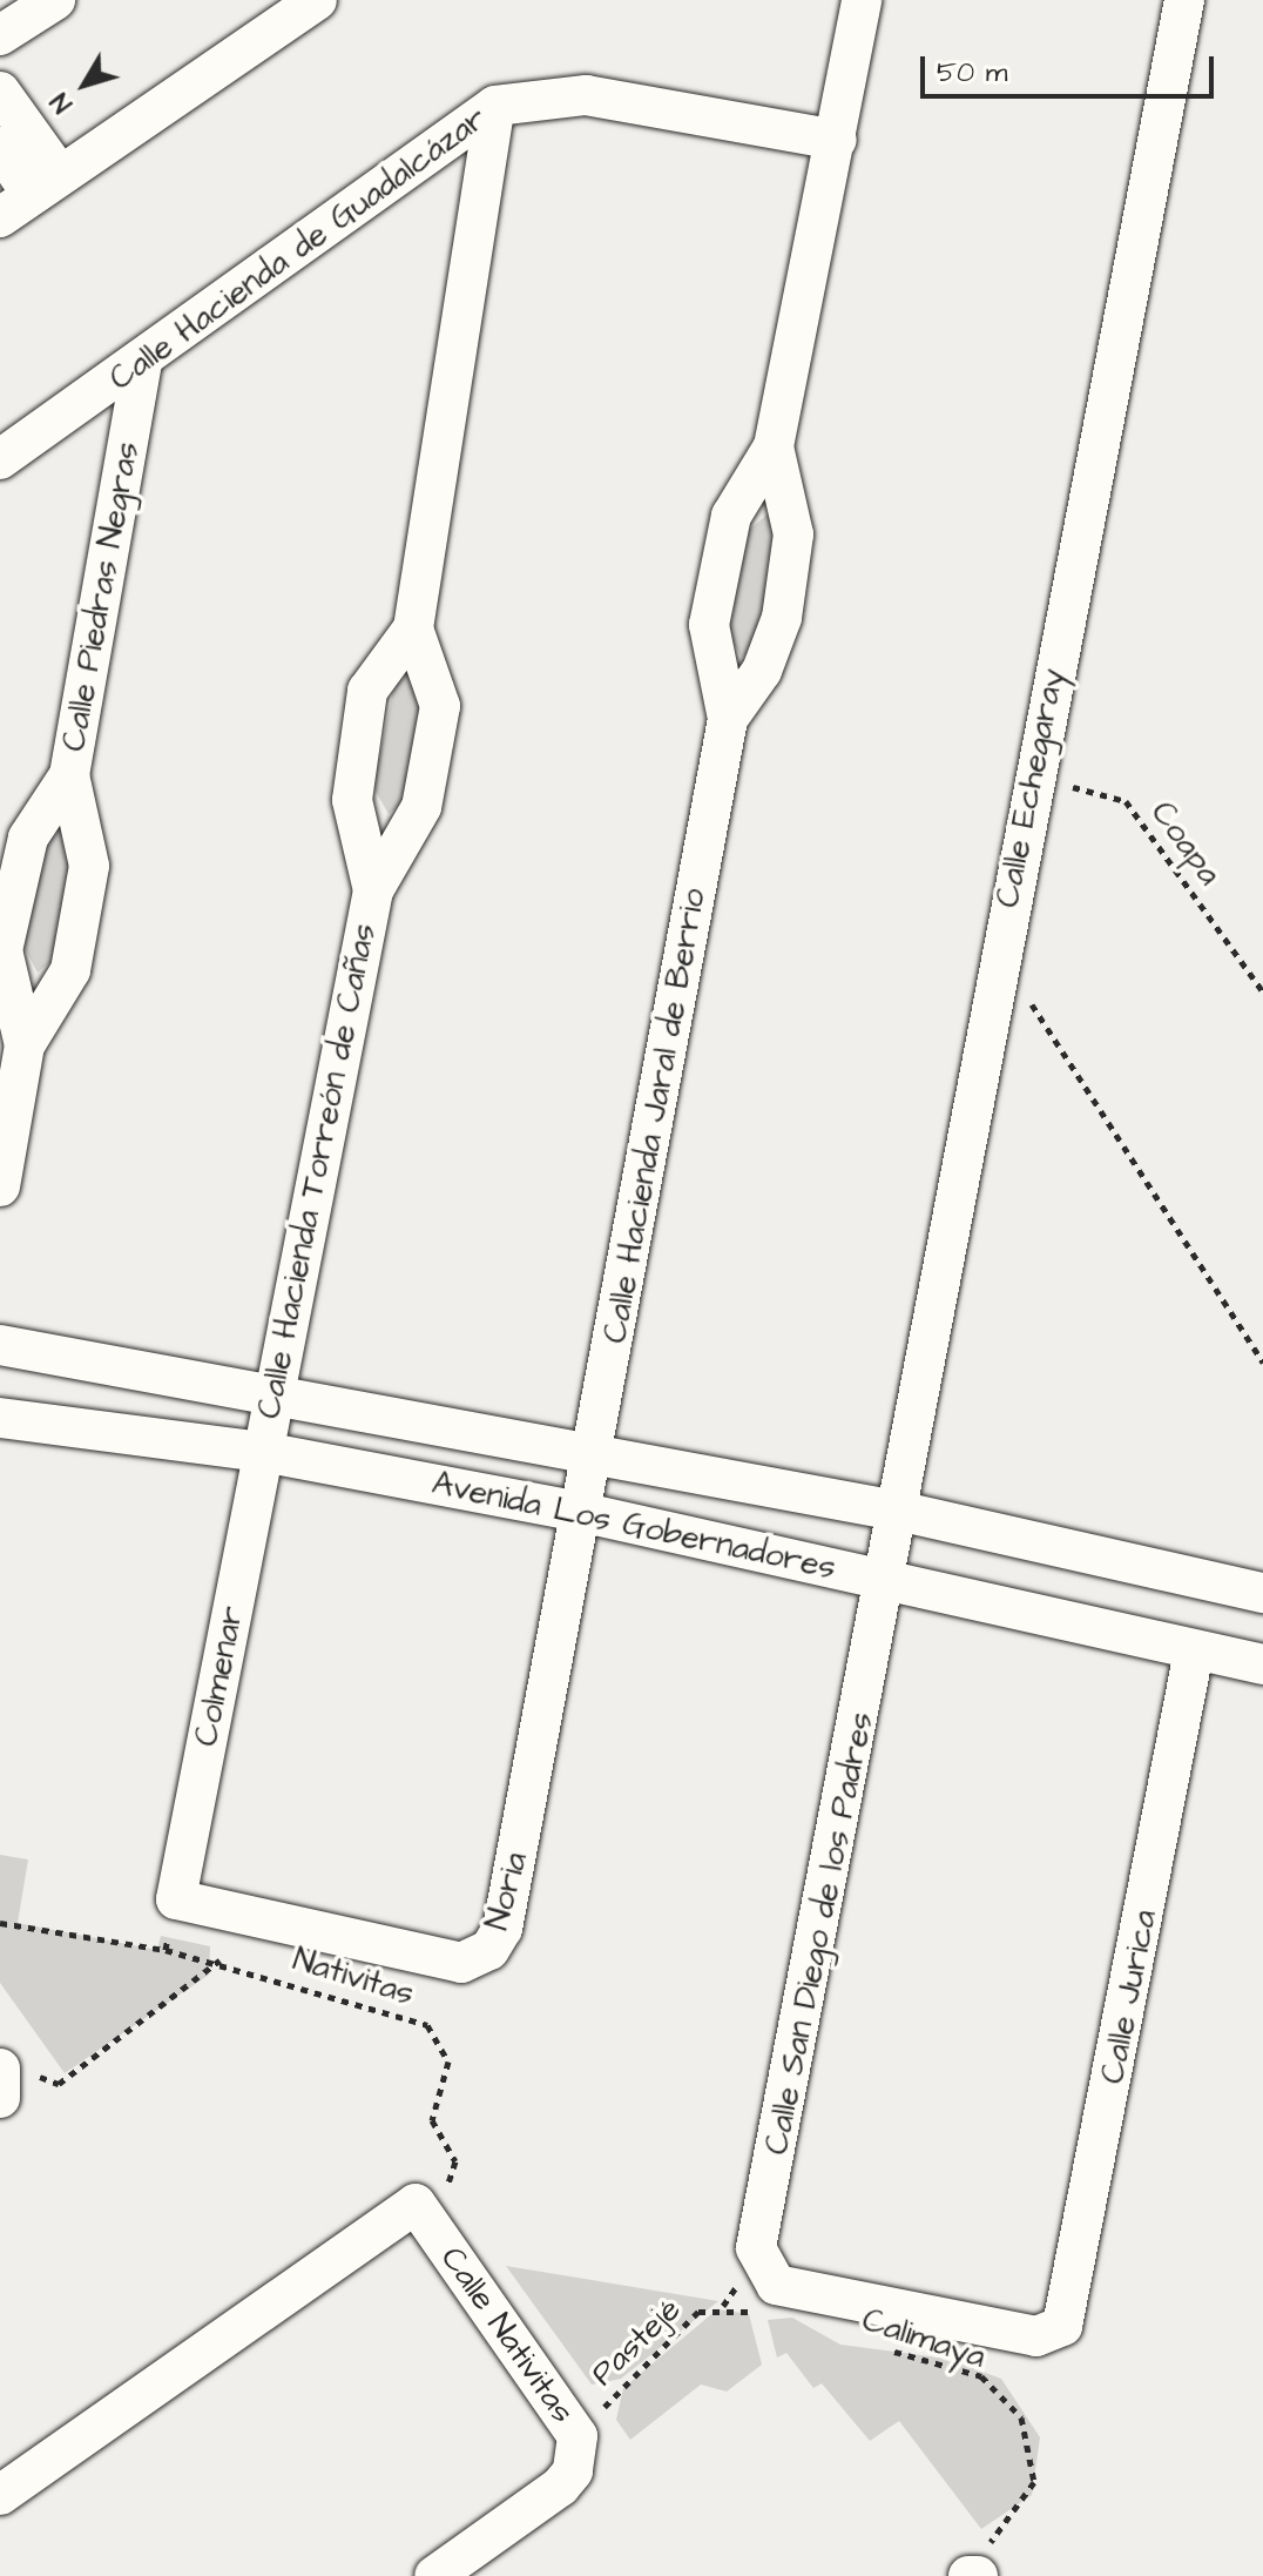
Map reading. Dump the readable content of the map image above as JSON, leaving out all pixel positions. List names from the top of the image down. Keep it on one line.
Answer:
{"streets":{"street":["Calle Hacienda de Guadalcázar","Calle Piedras Negras","Calle Echegaray","Calle Hacienda Jaral de Berrio","Calle Hacienda Torreón de Cañas","Avenida Los Gobernadores","Colmenar","Noria","Calle San Diego de los Padres","Calle Jurica","Calle Nativitas"],"path":["Coapa","Nativitas","Calimaya","Pastejé"]},"crossings":[["Calle Hacienda de Guadalcázar","Calle Piedras Negras"],["Calle Hacienda de Guadalcázar","Calle Hacienda Jaral de Berrio"],["Calle Hacienda de Guadalcázar","Calle Hacienda Torreón de Cañas"],["Calle Echegaray","Coapa"],["Calle Echegaray","Avenida Los Gobernadores"],["Calle Echegaray","Calle San Diego de los Padres"],["Calle Hacienda Jaral de Berrio","Avenida Los Gobernadores"],["Calle Hacienda Jaral de Berrio","Noria"],["Calle Hacienda Torreón de Cañas","Avenida Los Gobernadores"],["Calle Hacienda Torreón de Cañas","Colmenar"],["Avenida Los Gobernadores","Colmenar"],["Avenida Los Gobernadores","Noria"],["Avenida Los Gobernadores","Calle San Diego de los Padres"],["Avenida Los Gobernadores","Calle Jurica"],["Colmenar","Noria"],["Calle San Diego de los Padres","Calle Jurica"],["Calle San Diego de los Padres","Pastejé"],["Nativitas","Calle Nativitas"],["Calle Jurica","Pastejé"],["Calle Nativitas","Pastejé"]],"scale_bar":"50 m","north":"bottom left"}
